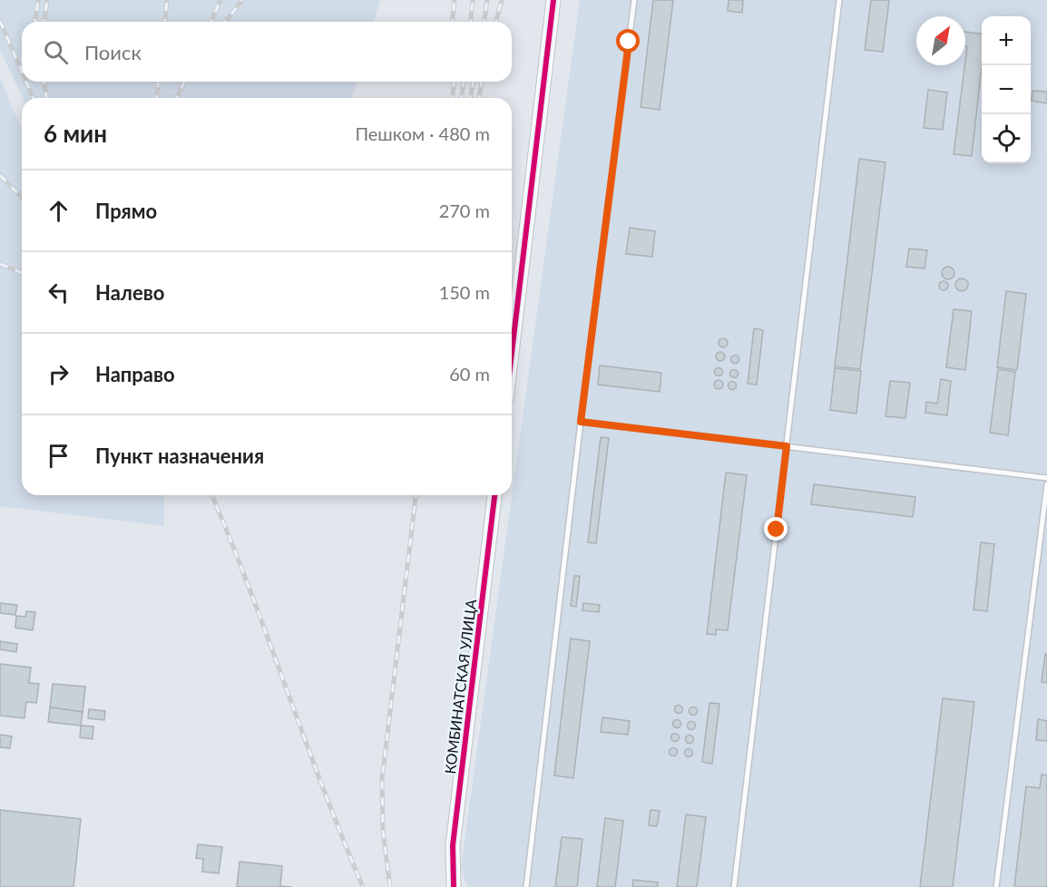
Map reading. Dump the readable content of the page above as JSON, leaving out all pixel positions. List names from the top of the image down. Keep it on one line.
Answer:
{"streets":{"street":["КОМБИНАТСКАЯ УЛИЦА"]},"north":"top right","page":{"map_buttons":["+","−"],"search":"Поиск","heading":["6 мин","Пешком · 480 m"],"list":[["Прямо","270 m"],["Налево","150 m"],["Направо","60 m"],"Пункт назначения"]}}
